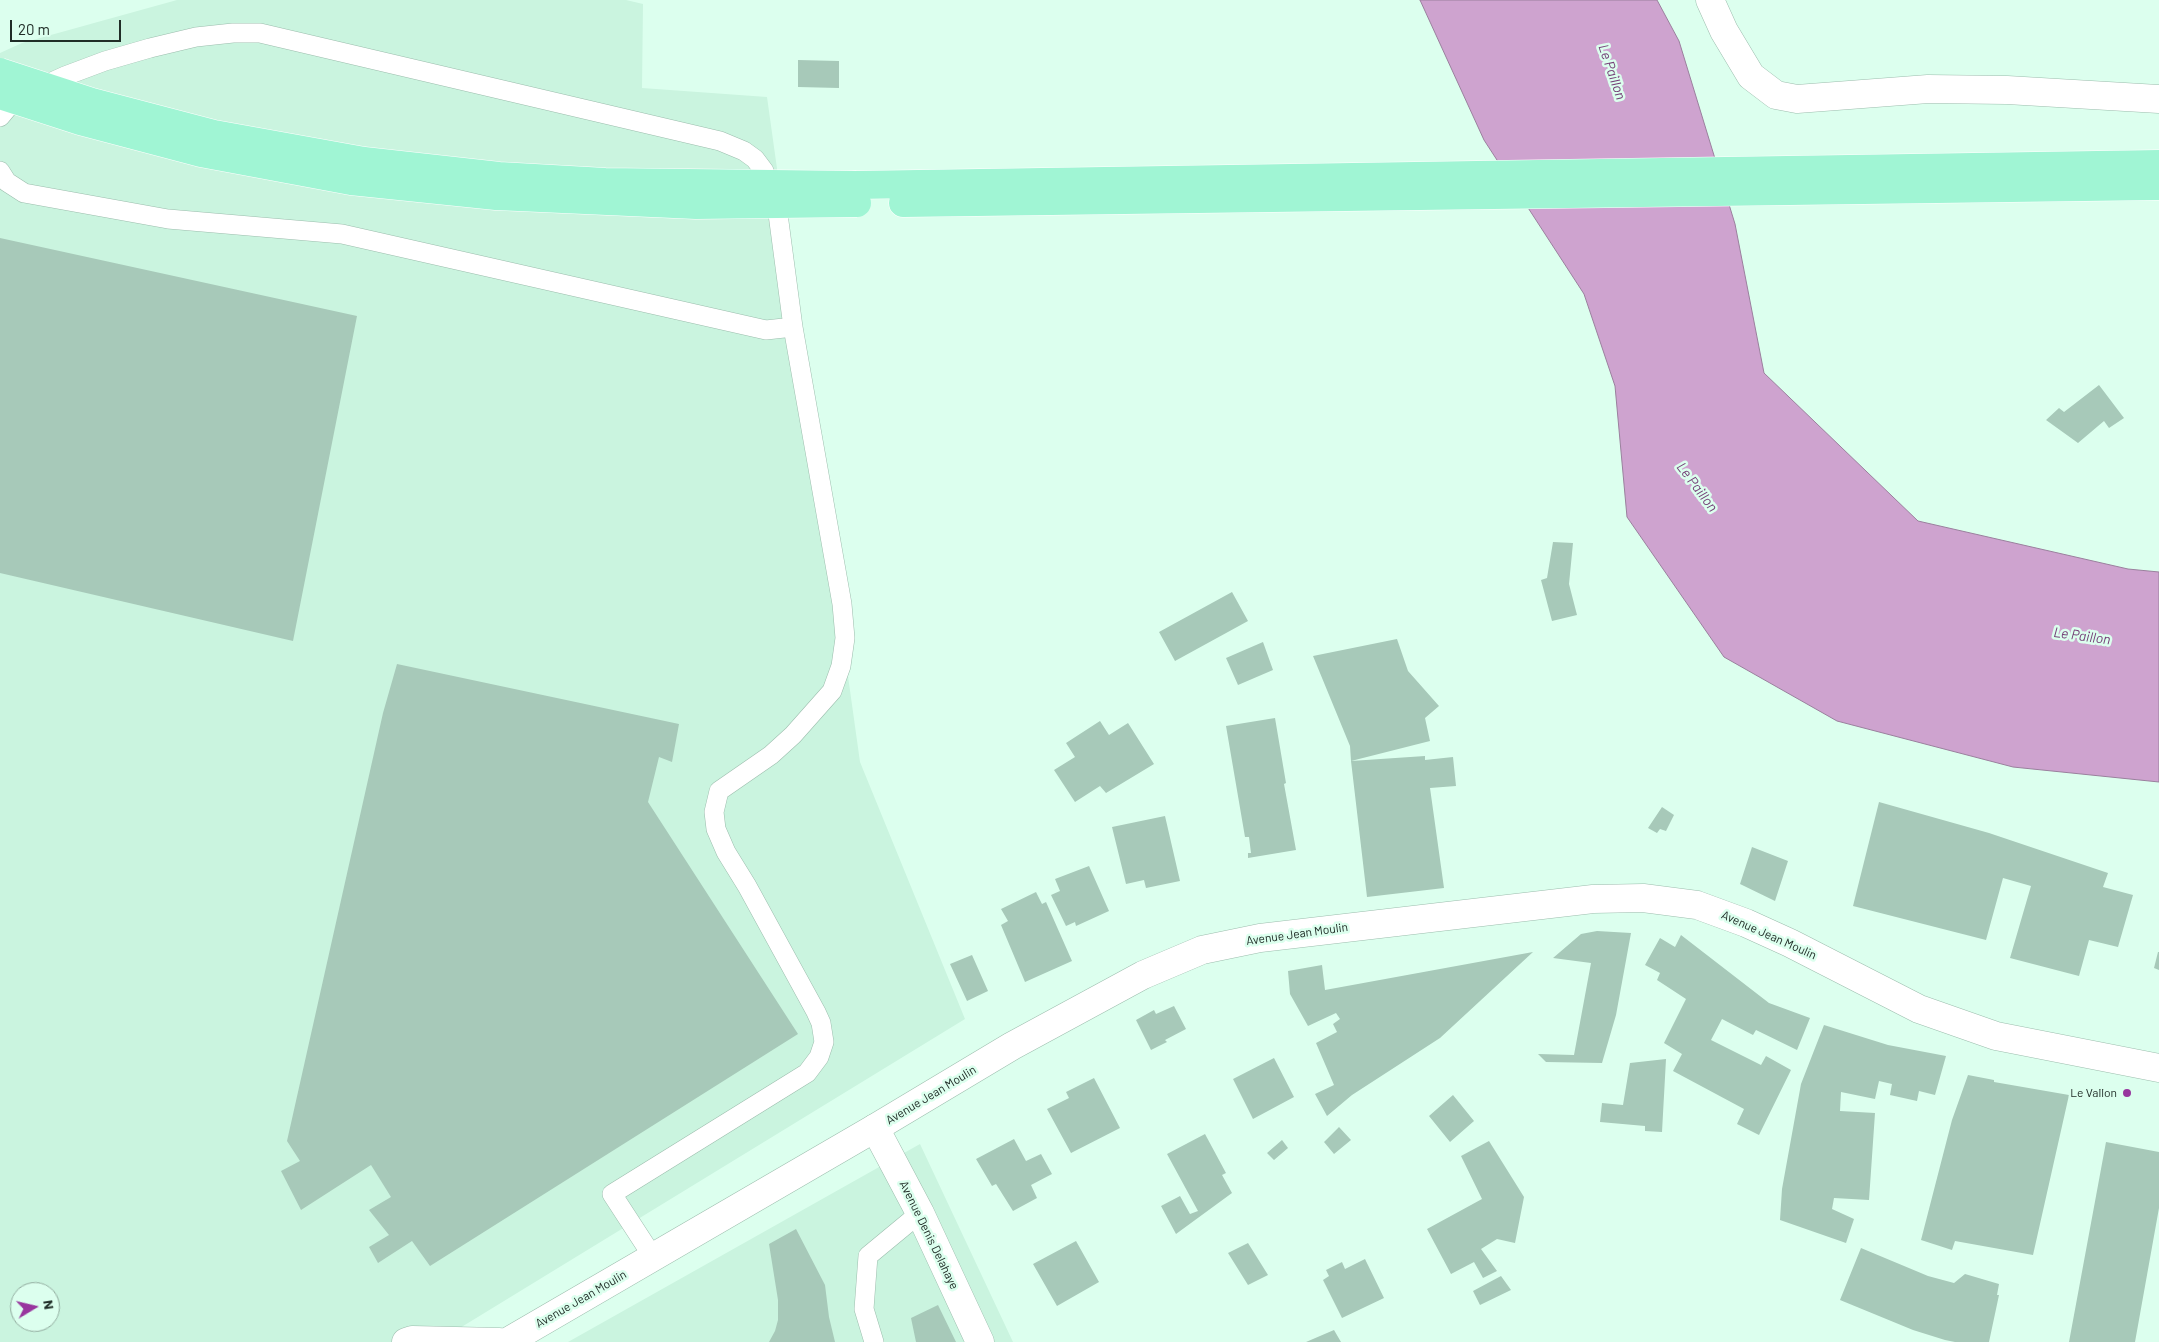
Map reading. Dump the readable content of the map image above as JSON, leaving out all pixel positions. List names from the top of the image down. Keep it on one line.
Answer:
{"streets":{"street":["Avenue Jean Moulin","Avenue Denis Delahaye"]},"crossings":[["Avenue Jean Moulin","Avenue Denis Delahaye"]],"water":["Le Paillon"],"places":["Le Vallon"],"scale_bar":"20 m","north":"right"}
